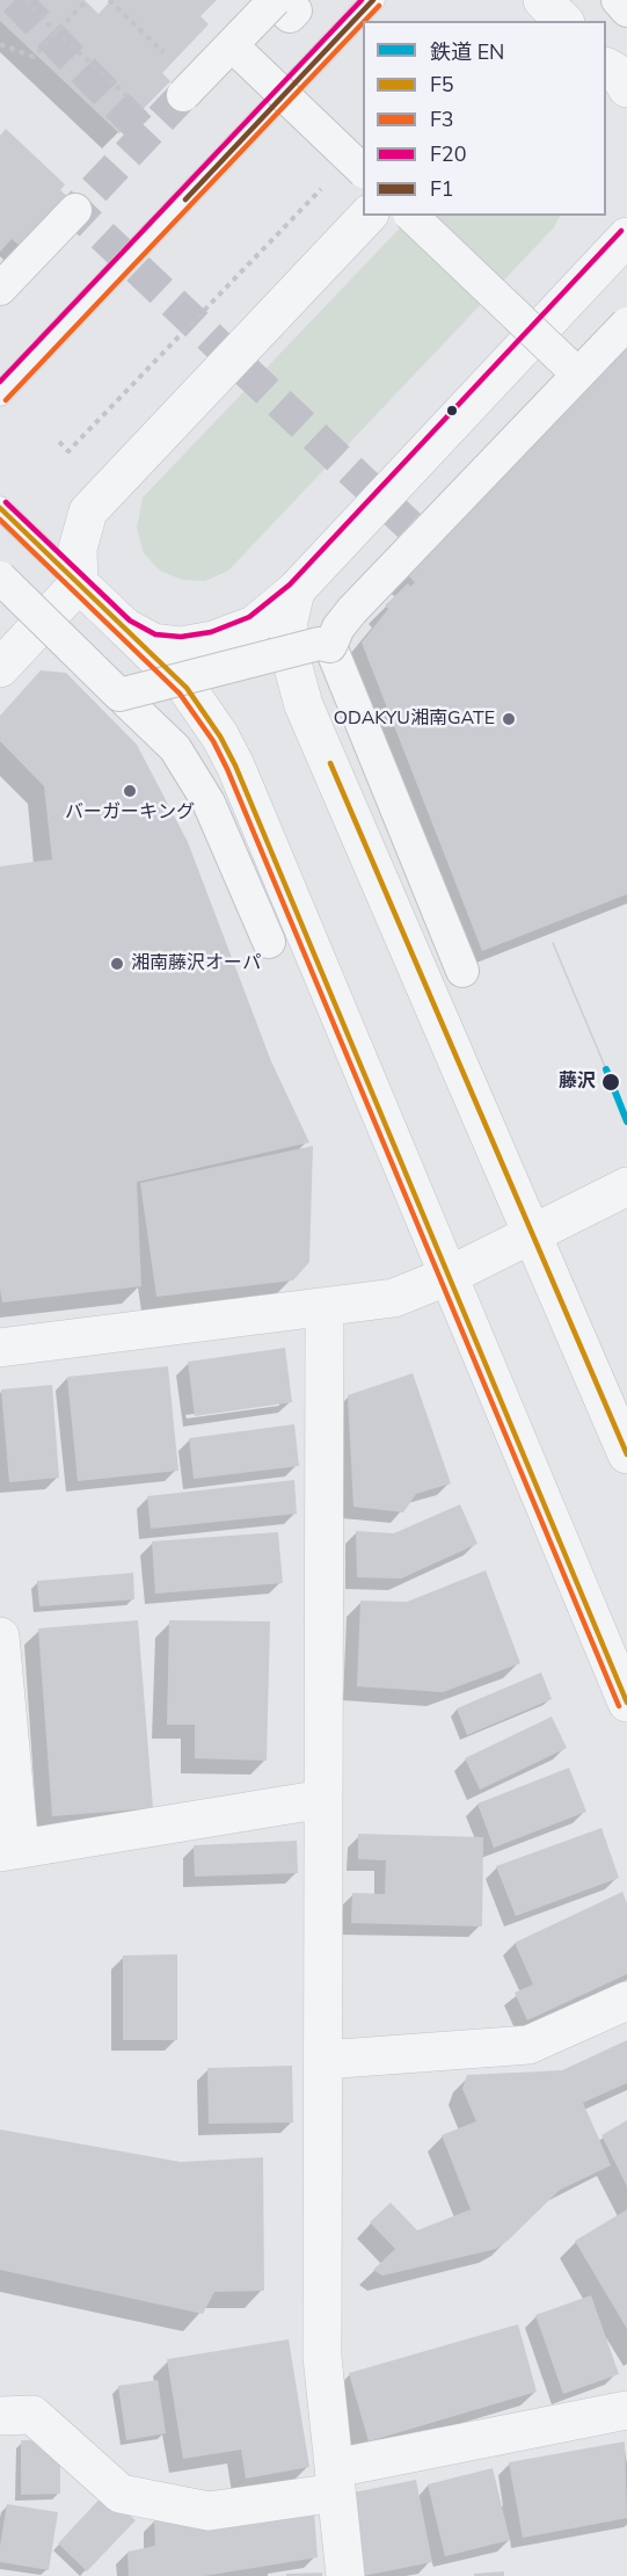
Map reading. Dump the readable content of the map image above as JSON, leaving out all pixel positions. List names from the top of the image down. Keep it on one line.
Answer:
{"places":["ODAKYU湘南GATE","バーガーキング","湘南藤沢オーパ","藤沢"],"lines":["transit line F20","transit line F1","transit line F3","transit line F5","rail line EN"],"legend":["鉄道 EN","F5","F3","F20","F1"]}
